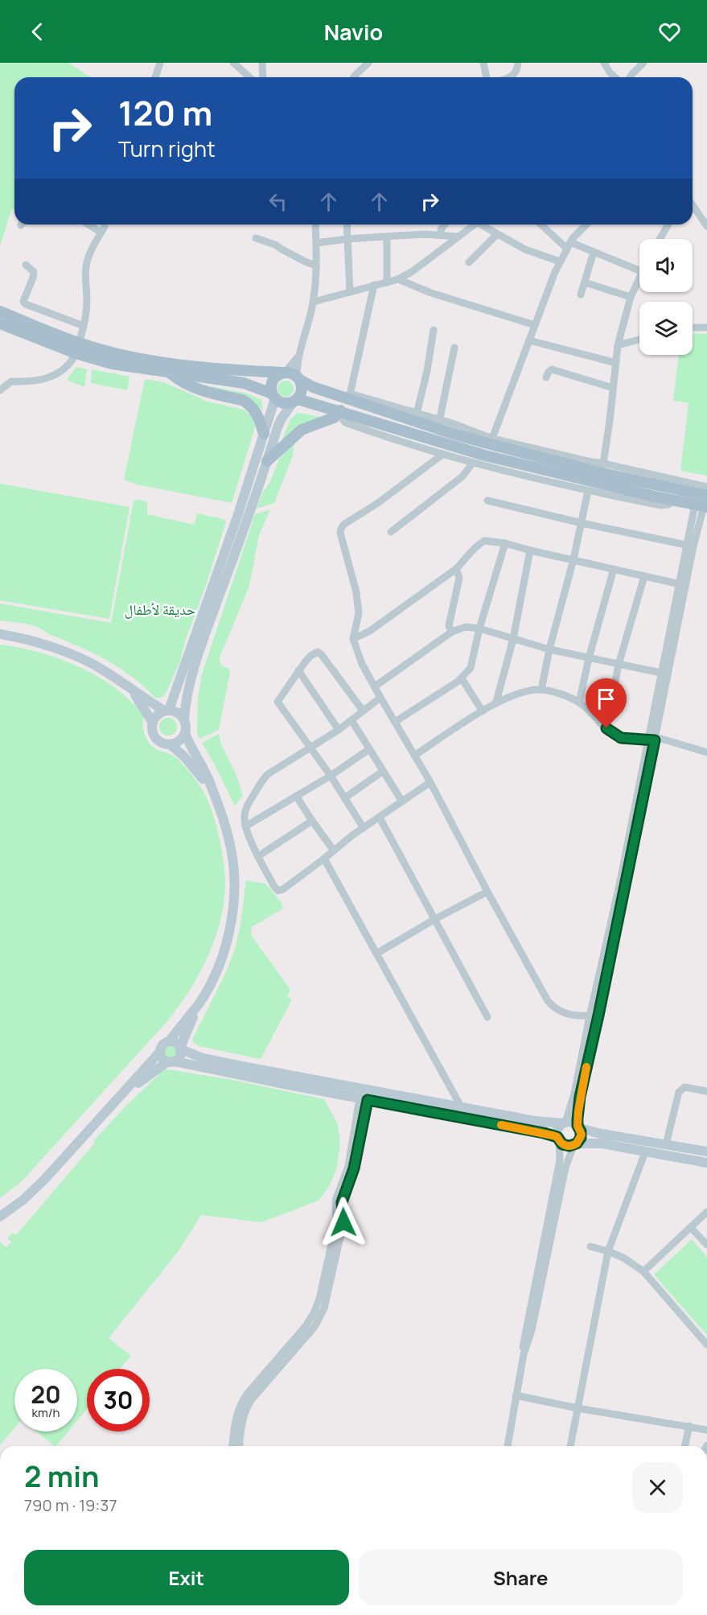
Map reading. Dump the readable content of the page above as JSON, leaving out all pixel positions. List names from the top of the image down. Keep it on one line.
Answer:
{"parks":["حديقة لأطفال"],"page":{"header":"Navio","turn":["120 m","Turn right"],"speed":"20 km/h","limit":"30","heading":["2 min","790 m · 19:37"],"buttons":["Exit","Share"]}}
